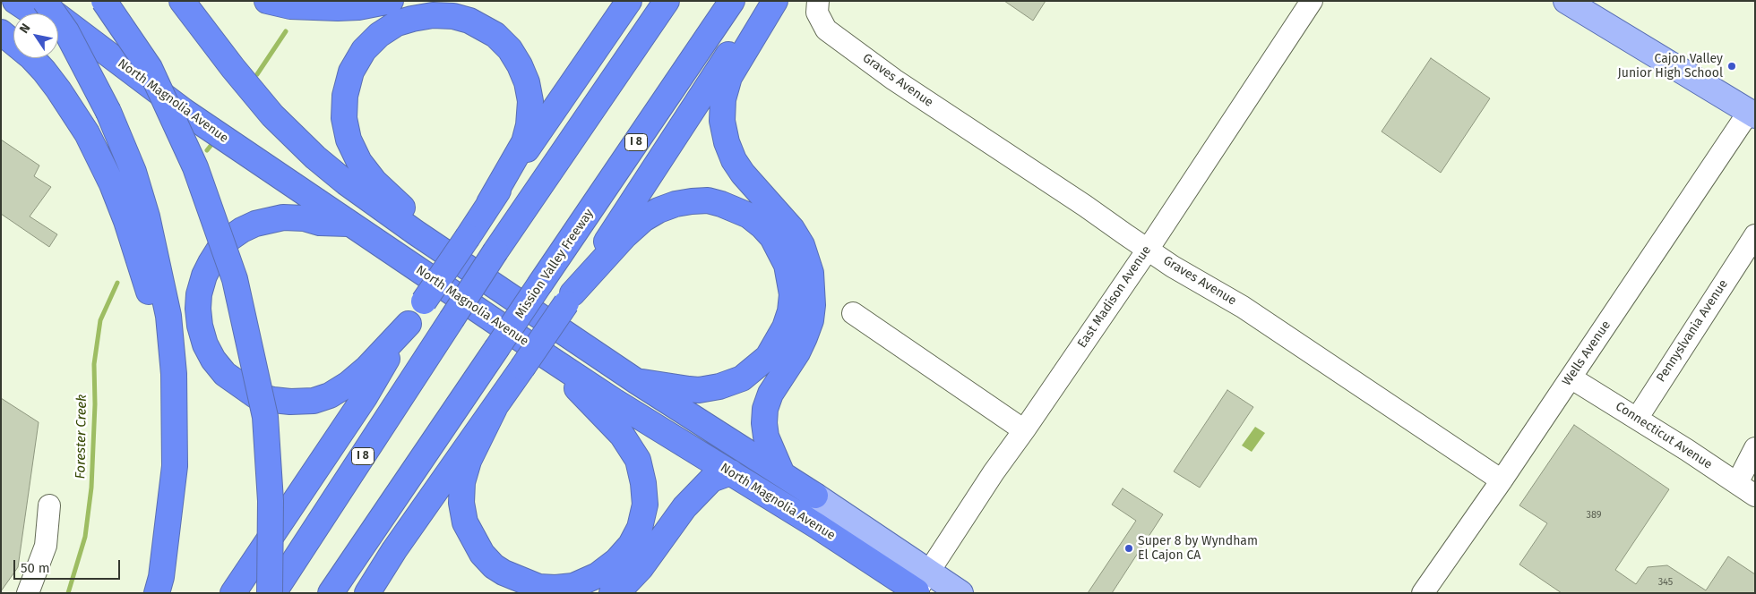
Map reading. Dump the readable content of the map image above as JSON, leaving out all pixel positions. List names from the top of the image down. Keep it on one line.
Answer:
{"streets":{"highway":["North Magnolia Avenue","I 8","Mission Valley Freeway"],"street":["Graves Avenue","East Madison Avenue","Pennyslvania Avenue","Wells Avenue","Connecticut Avenue"]},"crossings":[["Graves Avenue","East Madison Avenue"],["Graves Avenue","Wells Avenue"],["North Magnolia Avenue","East Madison Avenue"],["Pennyslvania Avenue","Connecticut Avenue"],["Wells Avenue","Connecticut Avenue"]],"water":["Forester Creek"],"places":["Cajon Valley Junior High School","Super 8 by Wyndham El Cajon CA"],"house_numbers":["389","345"],"scale_bar":"50 m","north":"top left"}
